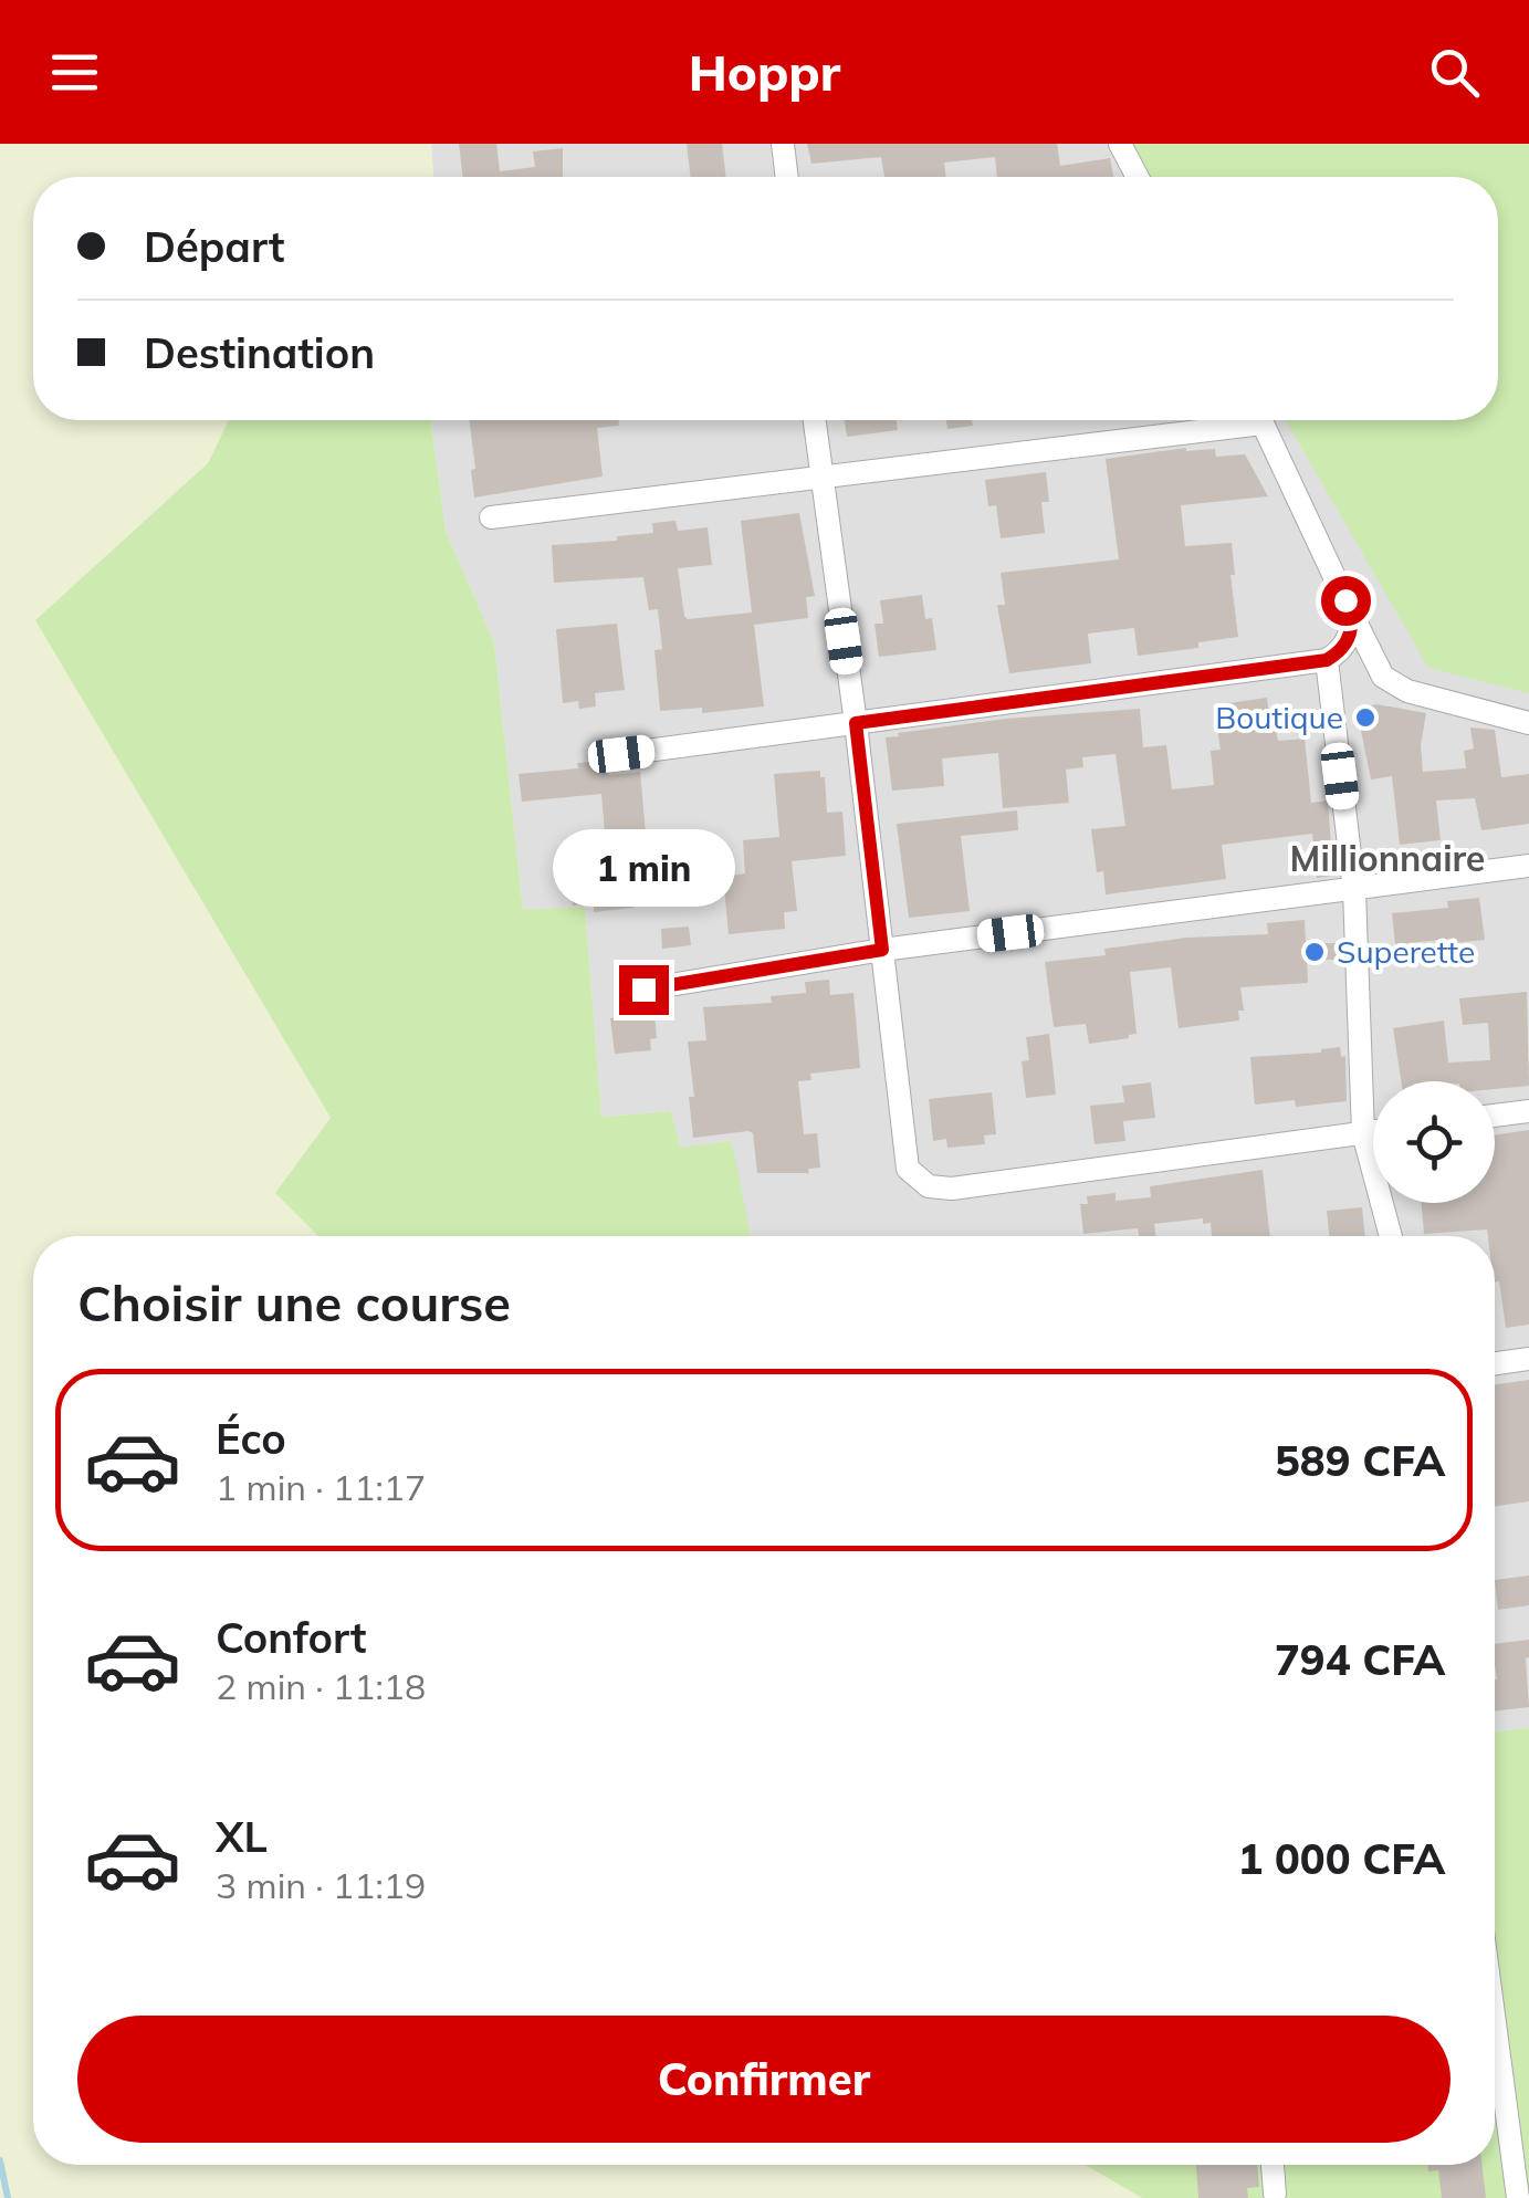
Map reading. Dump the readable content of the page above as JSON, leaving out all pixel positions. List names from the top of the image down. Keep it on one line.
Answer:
{"districts":["Millionnaire"],"places":["Boutique","Superette"],"page":{"header":"Hoppr","banner":["Départ","Destination"],"bubble":"1 min","heading":"Choisir une course","list":[{"name":"Éco","note":"1 min · 11:17","value":"589 CFA"},{"name":"Confort","note":"2 min · 11:18","value":"794 CFA"},{"name":"XL","note":"3 min · 11:19","value":"1 000 CFA"}],"buttons":"Confirmer"}}
